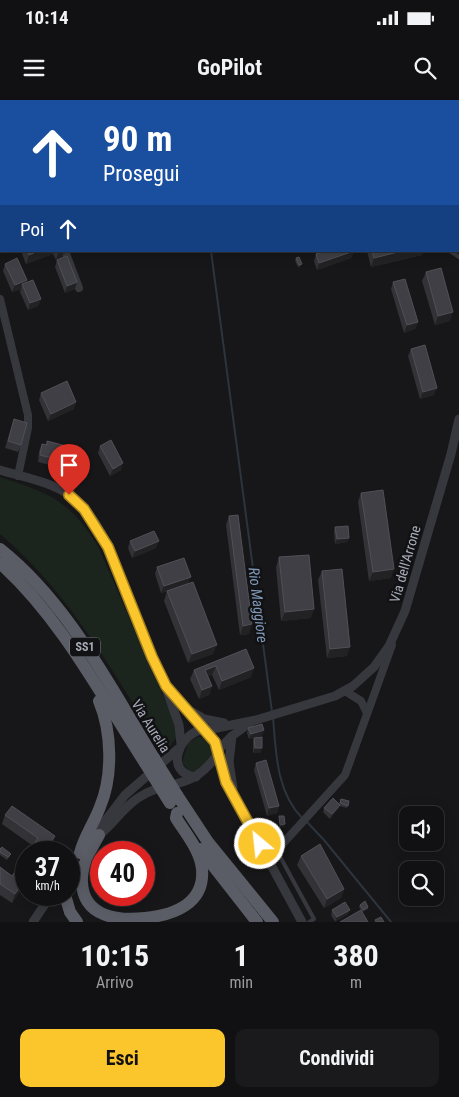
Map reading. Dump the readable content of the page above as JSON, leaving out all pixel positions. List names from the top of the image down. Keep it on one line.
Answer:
{"streets":{"highway":["SS1","Via Aurelia"],"street":["Via dell'Arrone"]},"water":["Rio Maggiore"],"page":{"status":"10:14","header":"GoPilot","turn":["90 m","Prosegui"],"then":"Poi","speed":"37 km/h","limit":"40","eta":["10:15","Arrivo","1","min","380","m"],"buttons":["Esci","Condividi"]}}
